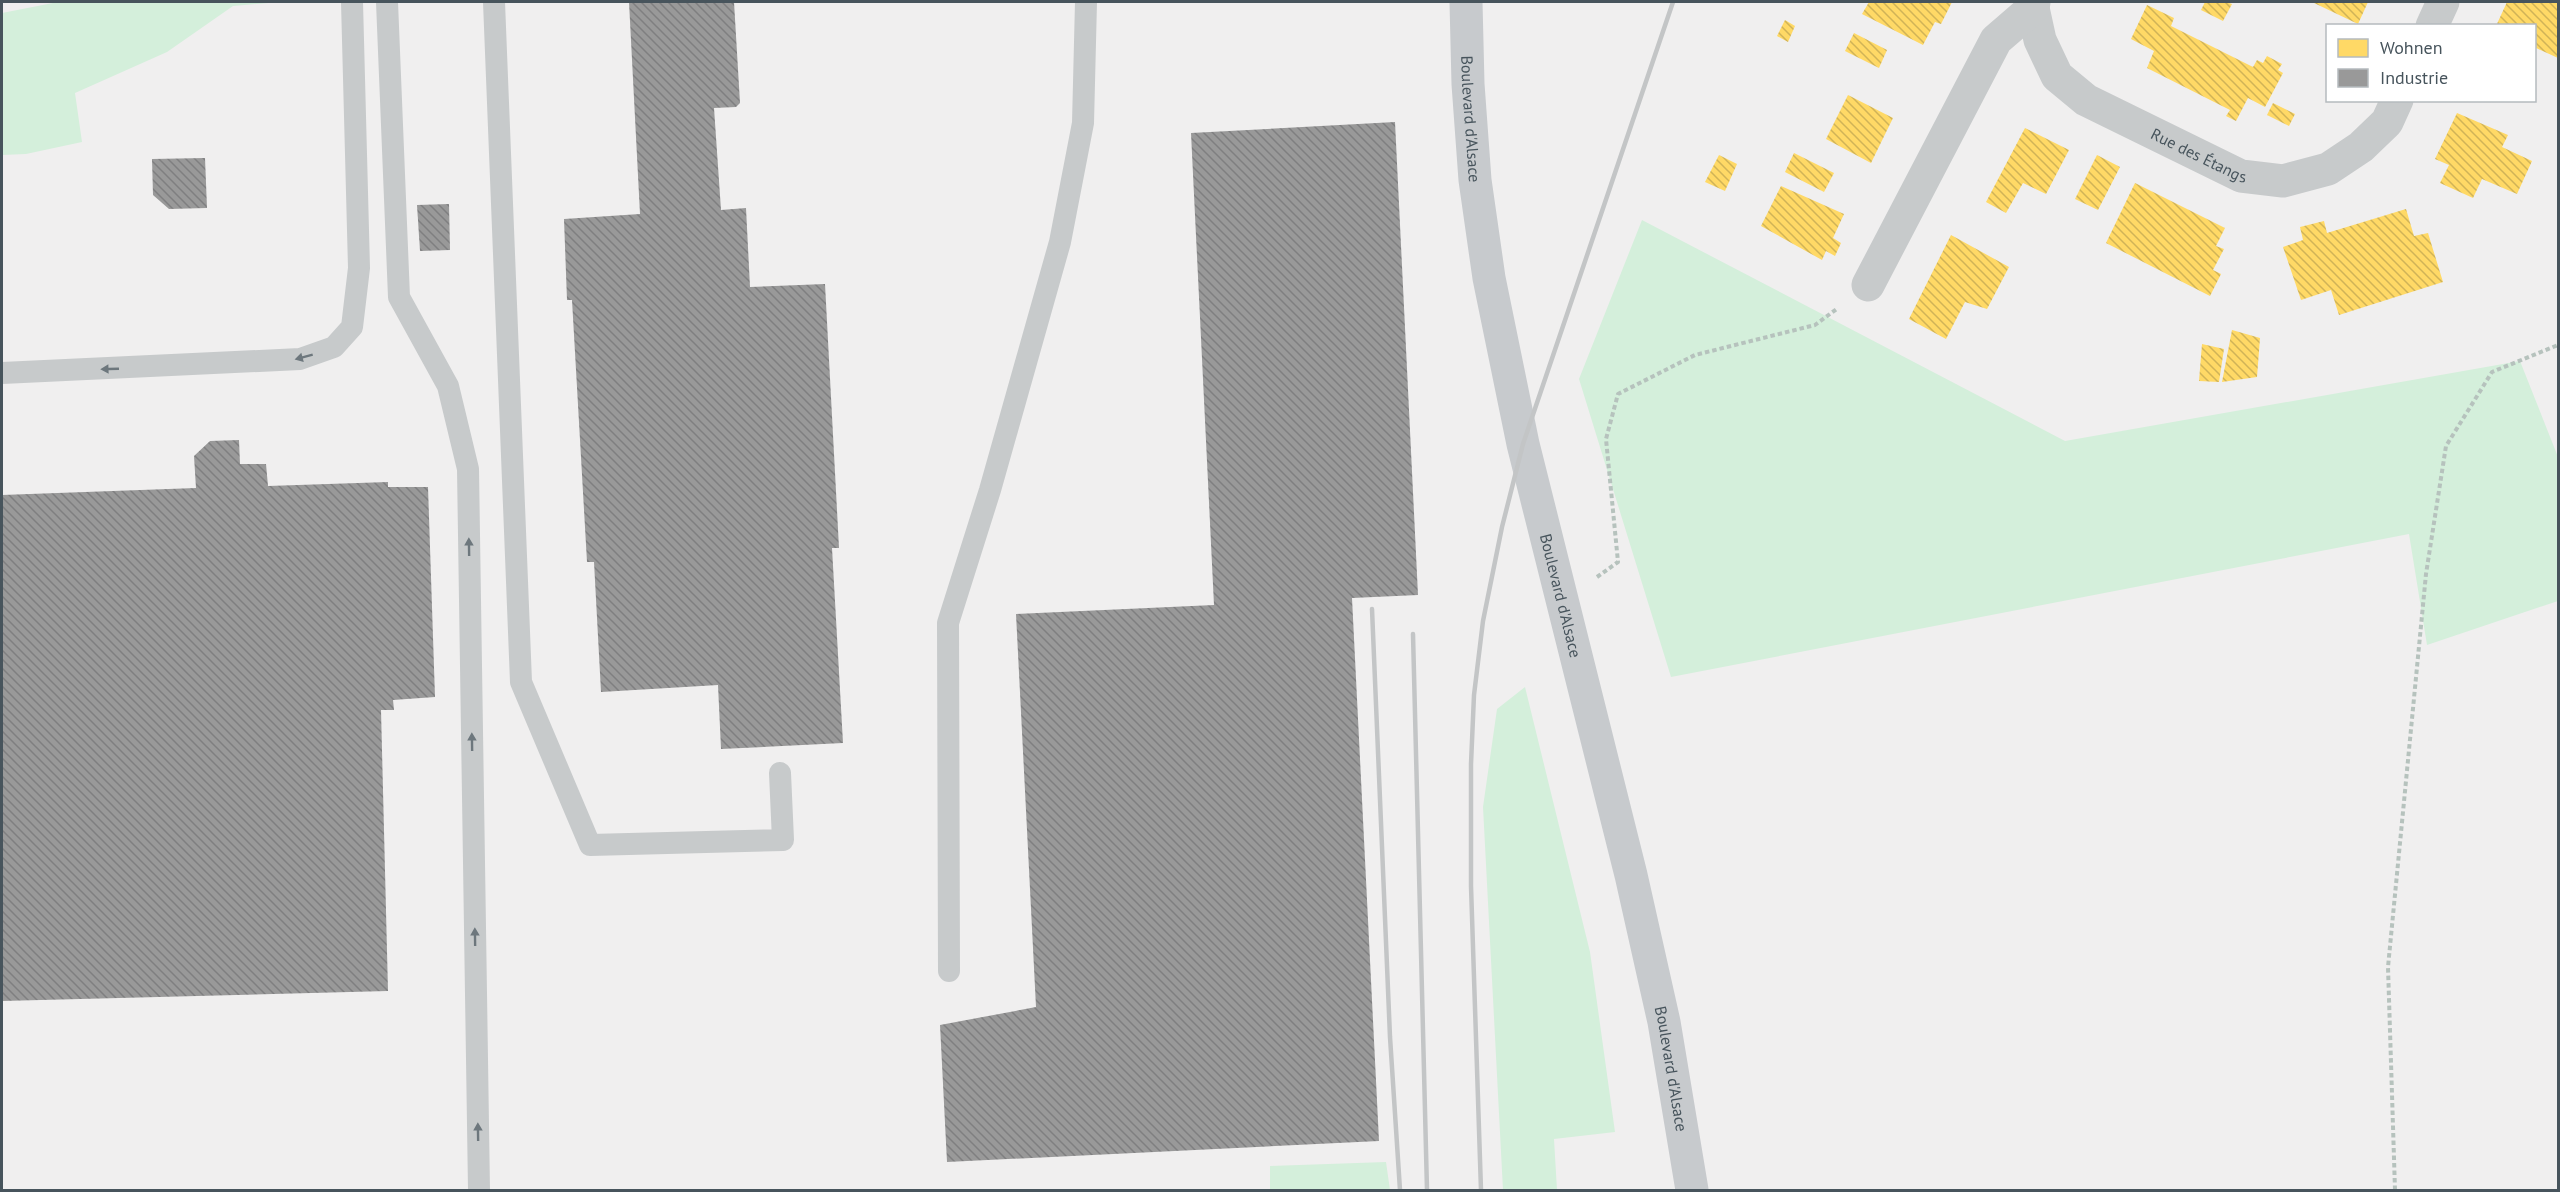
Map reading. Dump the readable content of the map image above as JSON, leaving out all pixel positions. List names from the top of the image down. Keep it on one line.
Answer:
{"streets":{"main road":["Boulevard d'Alsace"],"street":["Rue des Étangs"]},"legend":["Wohnen","Industrie"]}
